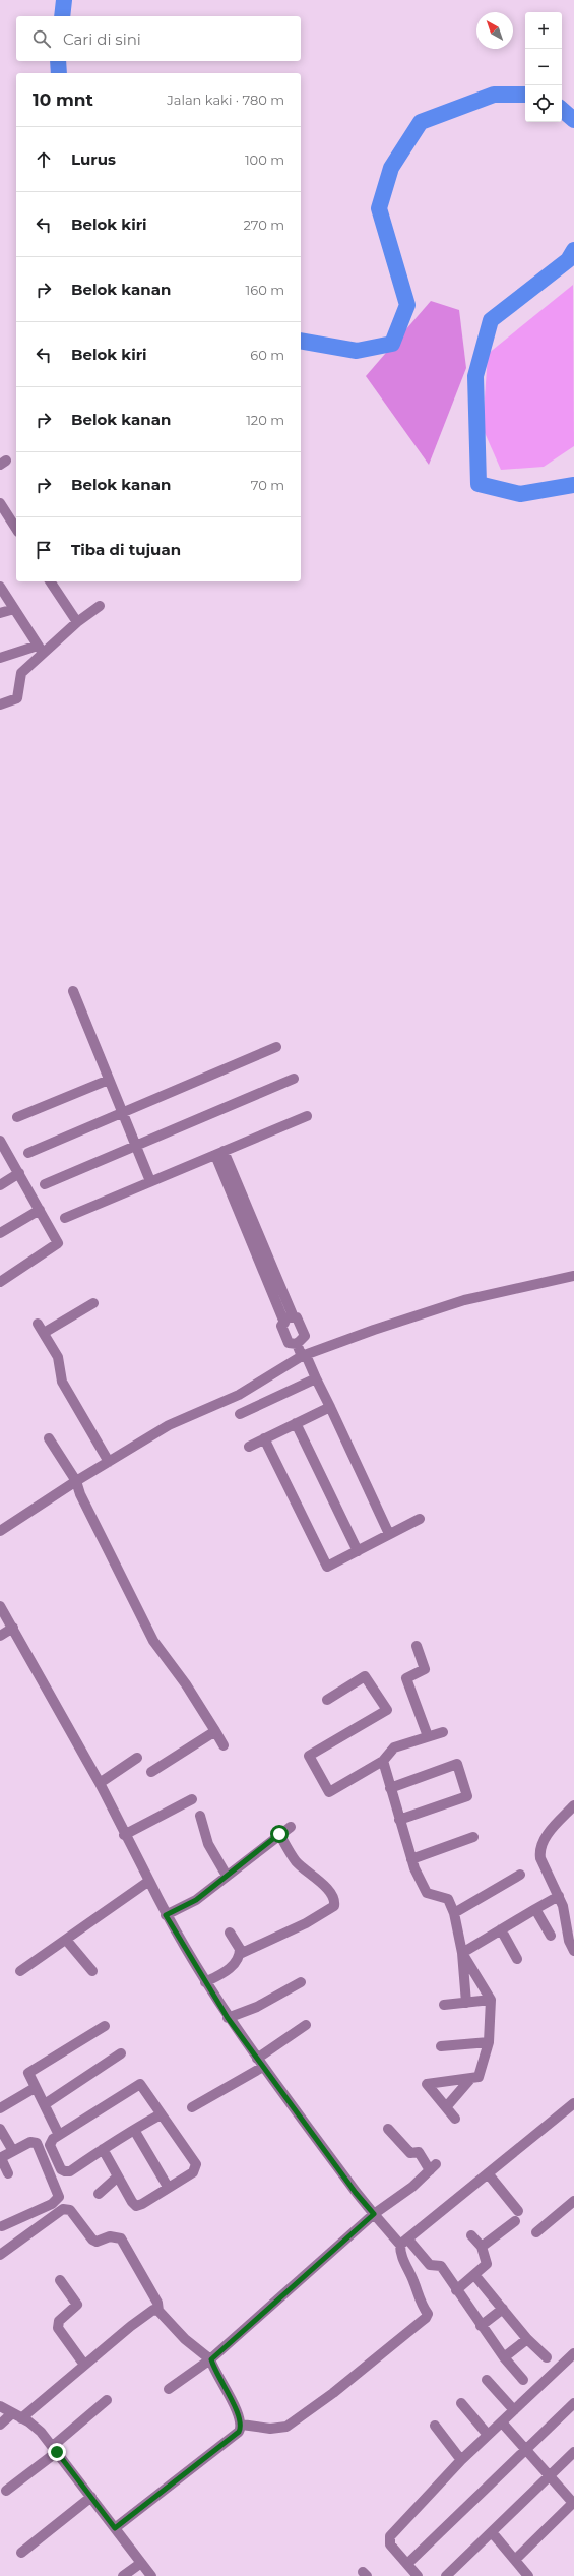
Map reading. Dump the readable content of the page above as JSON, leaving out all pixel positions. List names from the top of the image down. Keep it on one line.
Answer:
{"north":"top left","page":{"map_buttons":["+","−"],"search":"Cari di sini","heading":["10 mnt","Jalan kaki · 780 m"],"list":[["Lurus","100 m"],["Belok kiri","270 m"],["Belok kanan","160 m"],["Belok kiri","60 m"],["Belok kanan","120 m"],["Belok kanan","70 m"],"Tiba di tujuan"]}}
